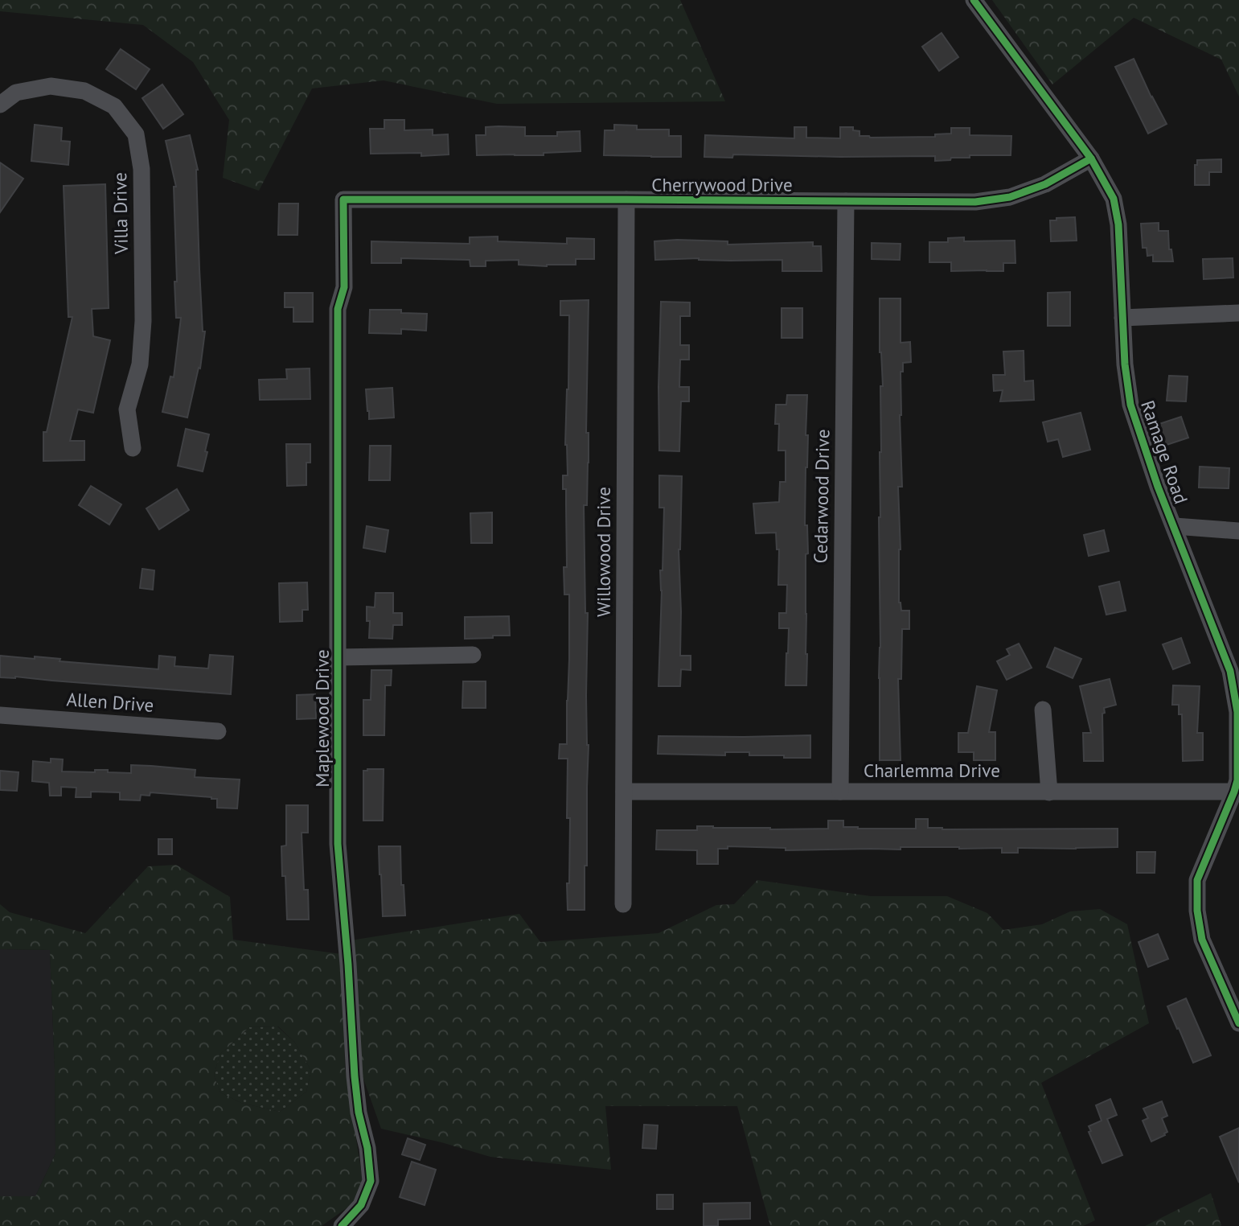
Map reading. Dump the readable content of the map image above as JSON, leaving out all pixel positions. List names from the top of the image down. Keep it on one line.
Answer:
{"streets":{"street":["Cherrywood Drive","Villa Drive","Ramage Road","Cedarwood Drive","Willowood Drive","Allen Drive","Maplewood Drive","Charlemma Drive"]},"crossings":[["Cherrywood Drive","Ramage Road"],["Cherrywood Drive","Cedarwood Drive"],["Cherrywood Drive","Willowood Drive"],["Cherrywood Drive","Maplewood Drive"],["Ramage Road","Charlemma Drive"],["Cedarwood Drive","Charlemma Drive"],["Willowood Drive","Charlemma Drive"]]}
